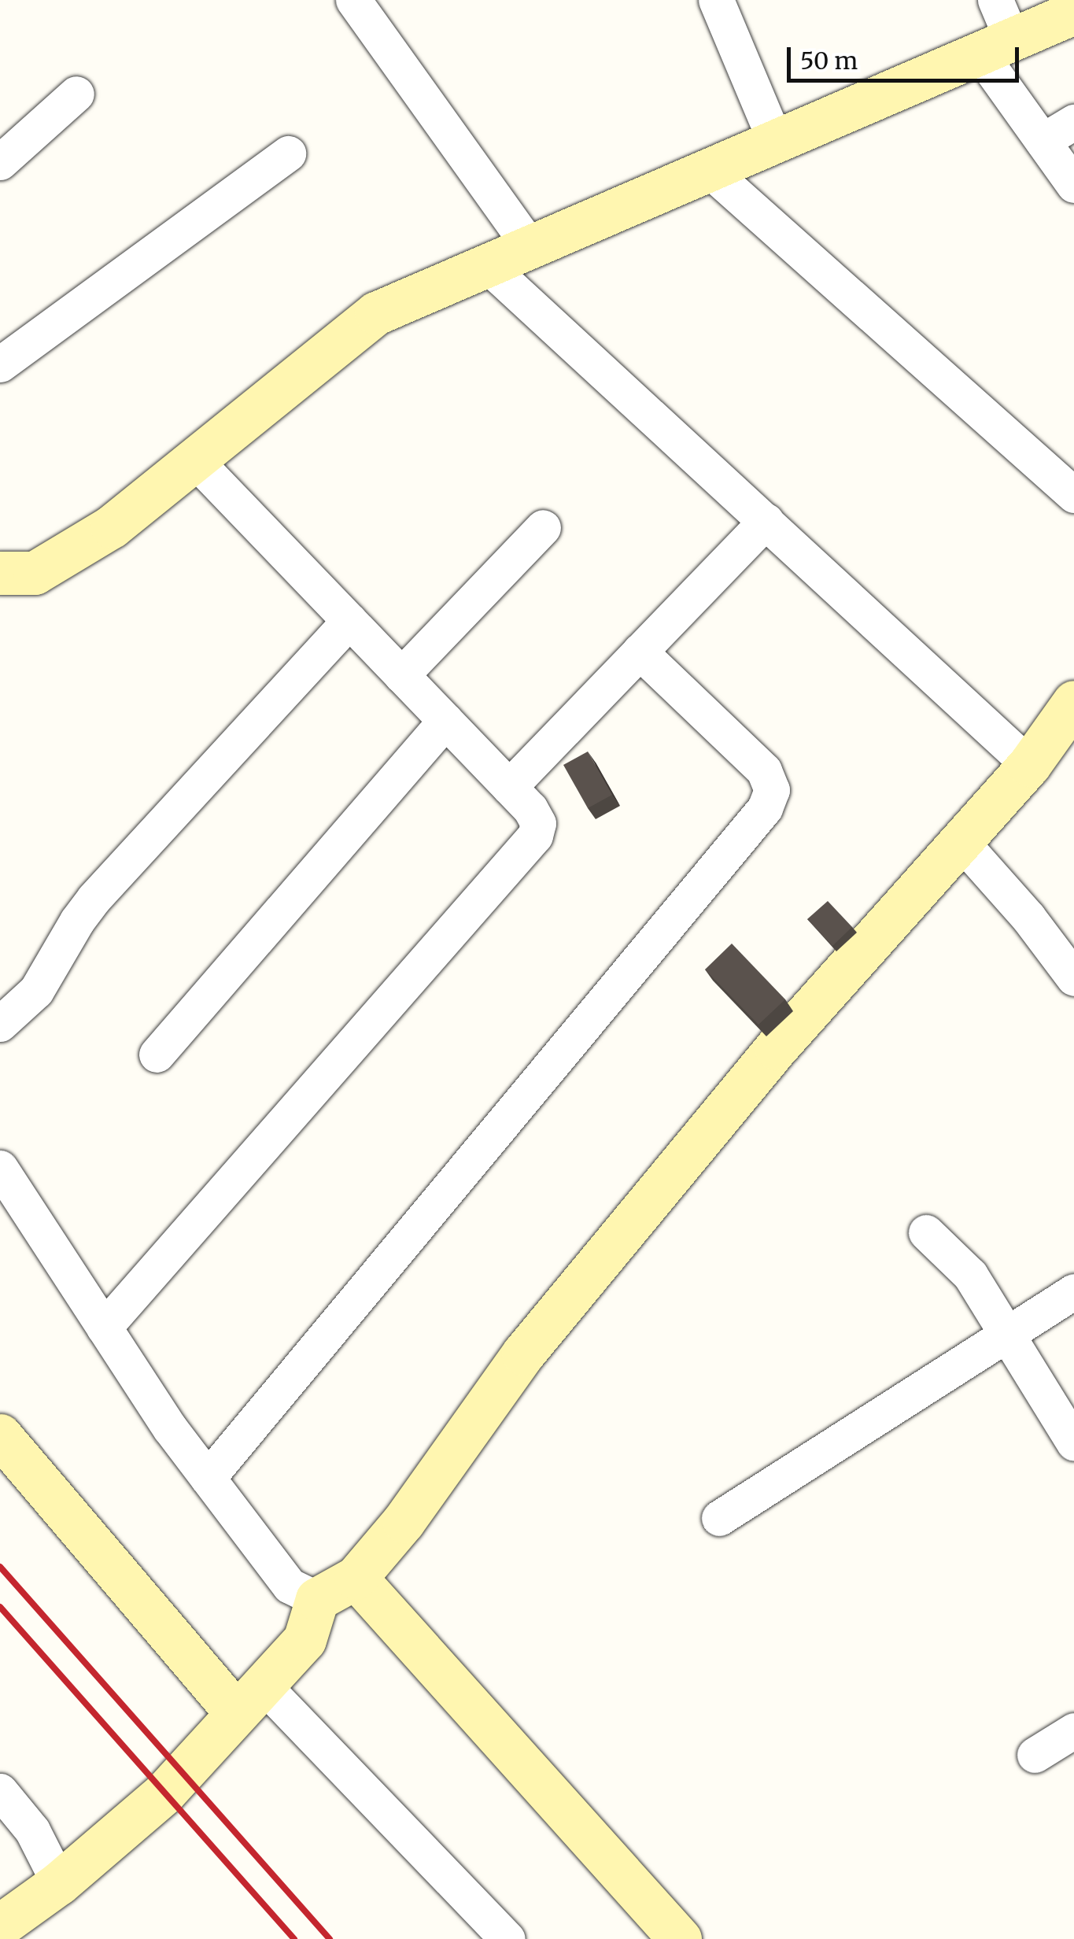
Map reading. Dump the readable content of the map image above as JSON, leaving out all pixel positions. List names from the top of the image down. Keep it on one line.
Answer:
{"scale_bar":"50 m"}
